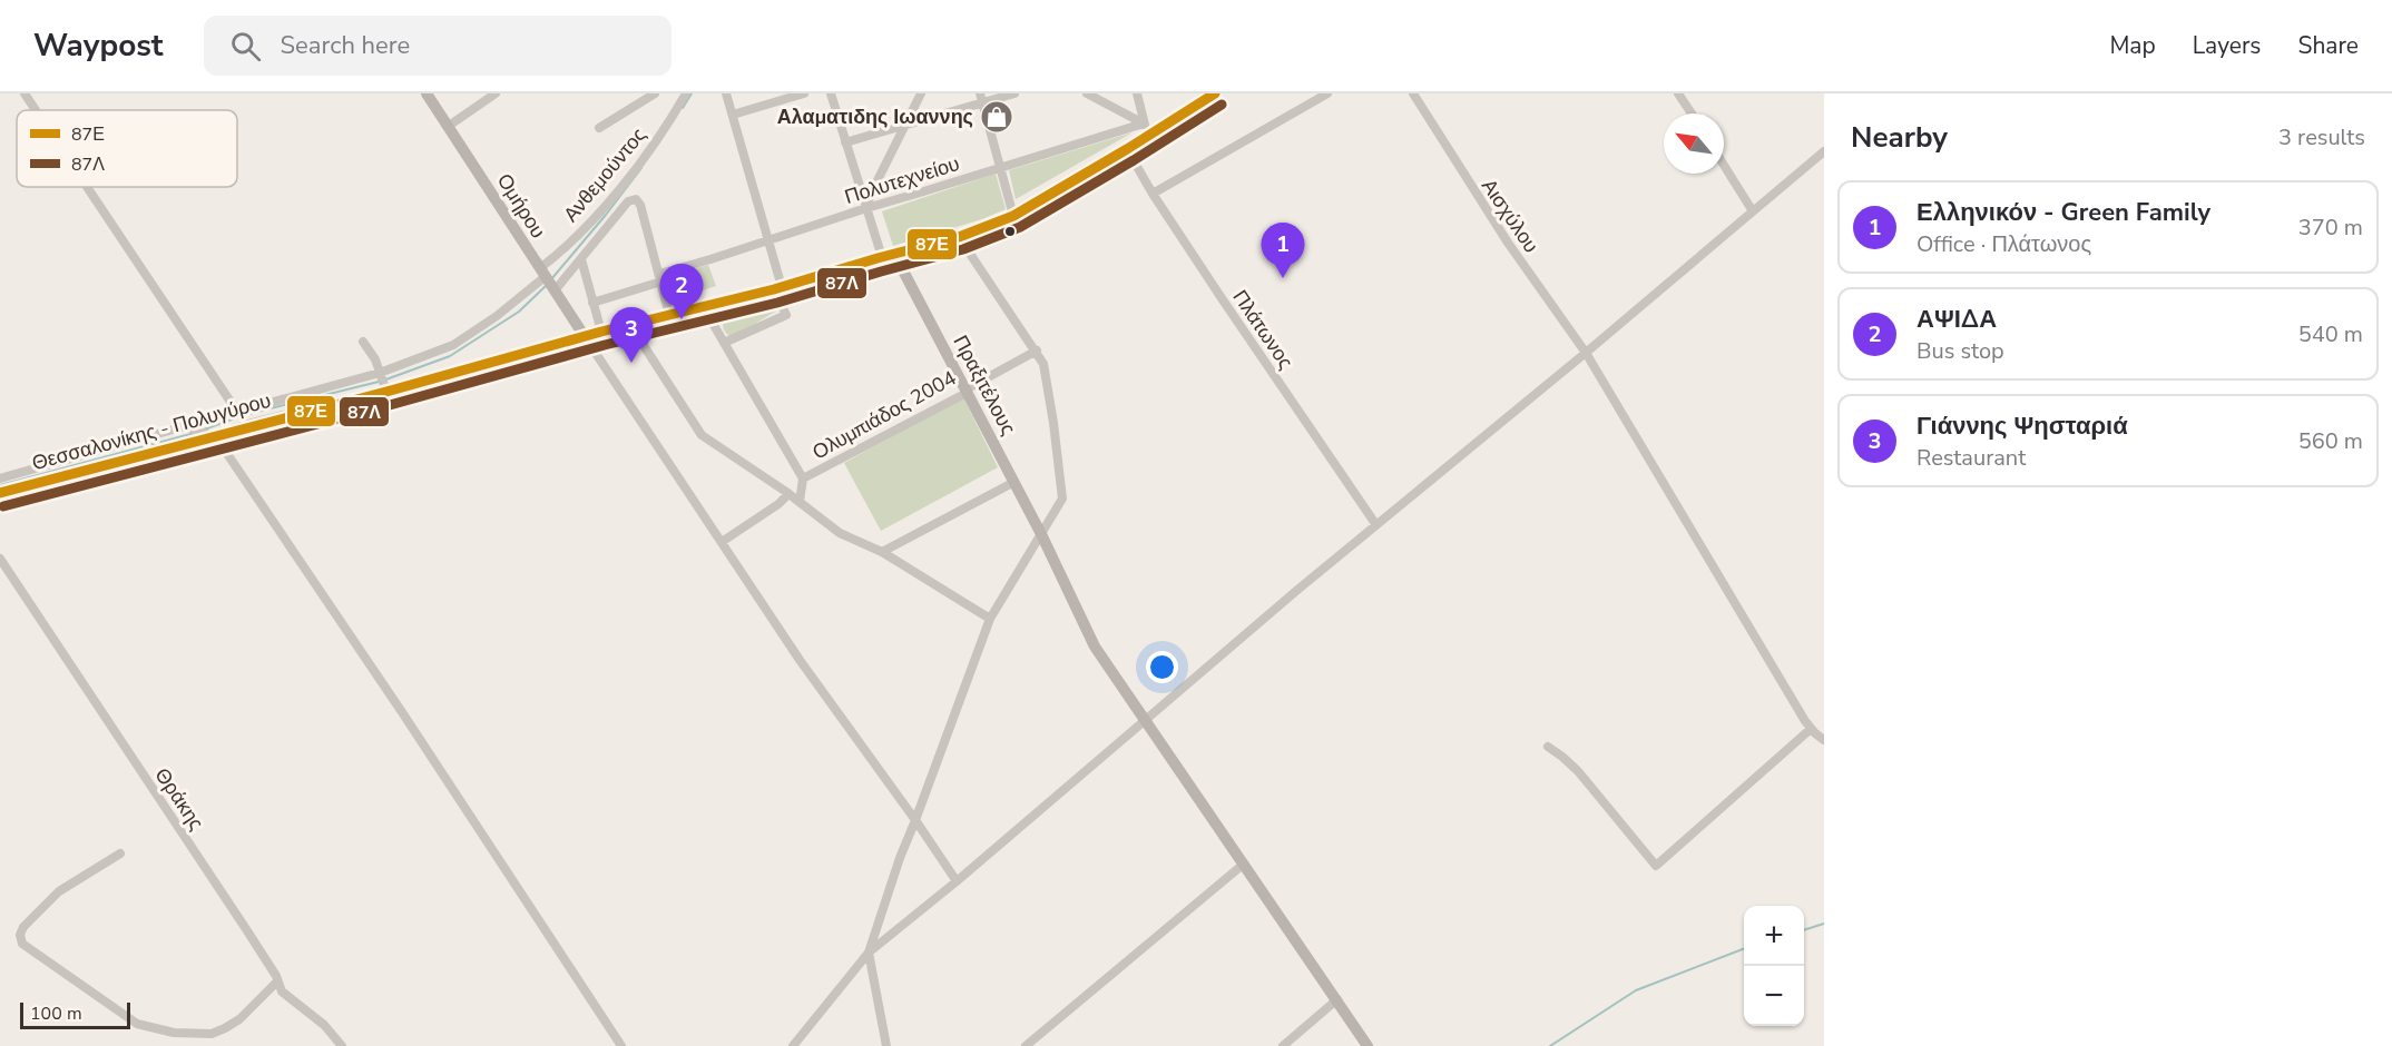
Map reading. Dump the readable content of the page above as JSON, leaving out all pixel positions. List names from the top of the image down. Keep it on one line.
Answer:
{"streets":{"main road":["Θεσσαλονίκης - Πολυγύρου"],"street":["Ανθεμούντος","Πολυτεχνείου","Ομήρου","Αισχύλου","Πλάτωνος","Πραξιτέλους","Ολυμπιάδος 2004","Θράκης"]},"crossings":[["Ανθεμούντος","Πολυτεχνείου"],["Ανθεμούντος","Ομήρου"],["Πολυτεχνείου","Θεσσαλονίκης - Πολυγύρου"],["Ομήρου","Θεσσαλονίκης - Πολυγύρου"],["Πλάτωνος","Θεσσαλονίκης - Πολυγύρου"],["Πραξιτέλους","Ολυμπιάδος 2004"],["Πραξιτέλους","Θεσσαλονίκης - Πολυγύρου"]],"places":{"shop":["Αλαματιδης Ιωαννης"]},"lines":["transit line 87Ε","transit line 87Λ"],"legend":["87Ε","87Λ"],"scale_bar":"100 m","north":"top left","page":{"header":"Waypost","search":"Search here","nav":["Map","Layers","Share"],"heading":["Nearby","3 results"],"list":[{"mark":"1","name":"Ελληνικόν - Green Family","note":"Office · Πλάτωνος","value":"370 m"},{"mark":"2","name":"ΑΨΙΔΑ","note":"Bus stop","value":"540 m"},{"mark":"3","name":"Γιάννης Ψησταριά","note":"Restaurant","value":"560 m"}],"pins":["1","2","3"],"map_buttons":["+","−"],"scale":"100 m"}}
